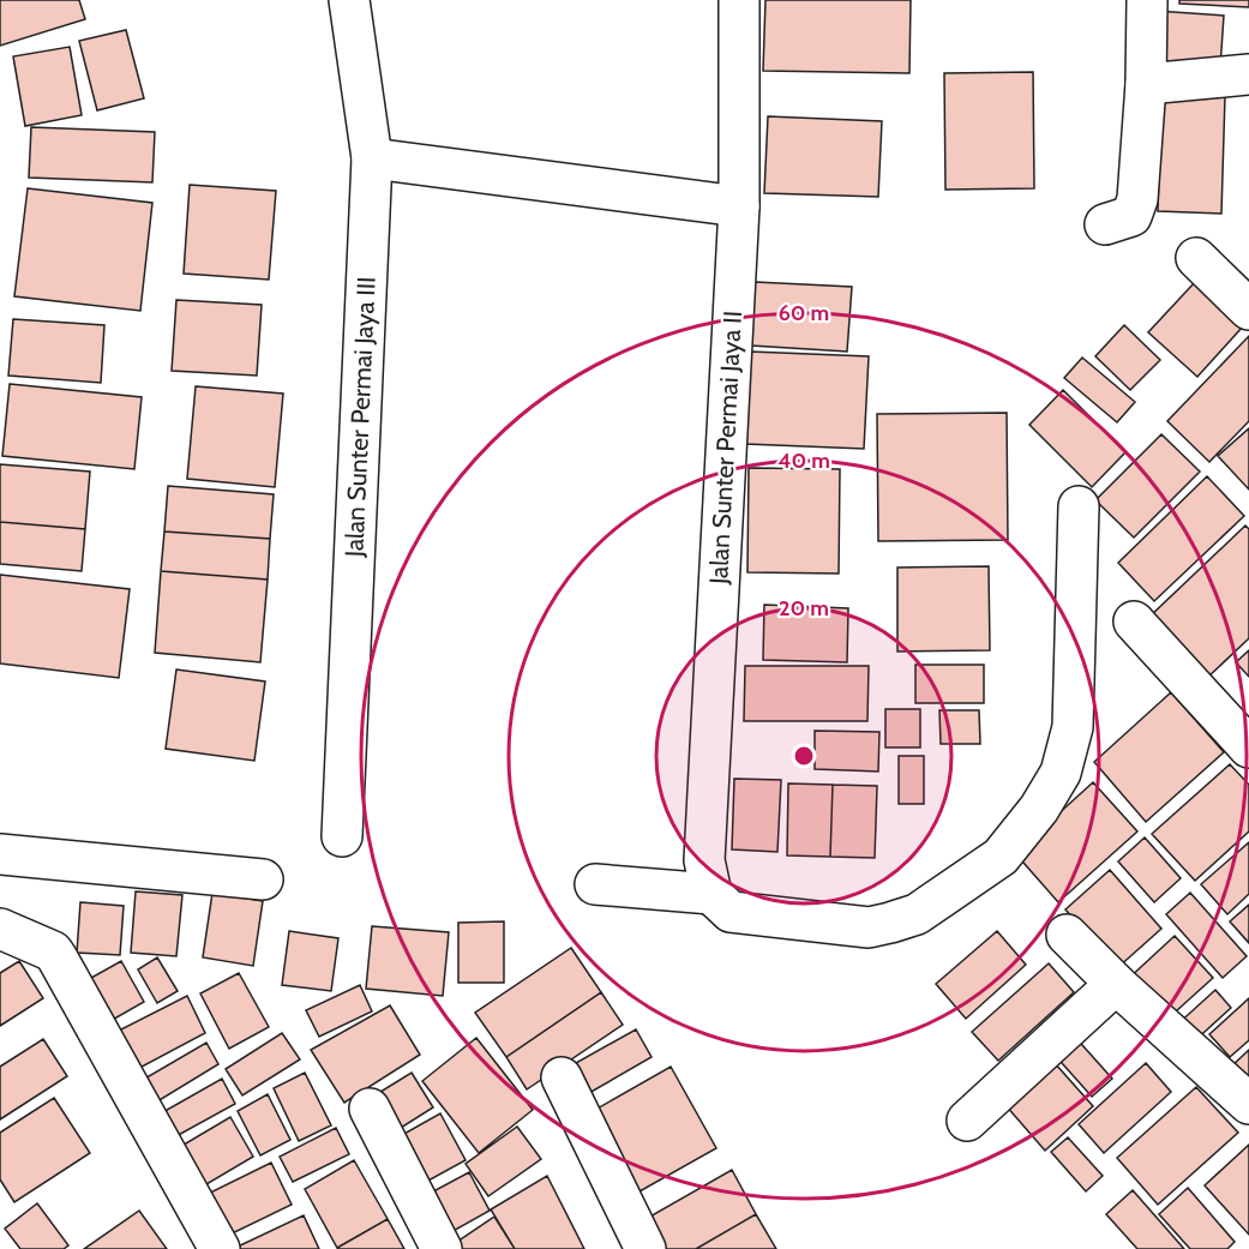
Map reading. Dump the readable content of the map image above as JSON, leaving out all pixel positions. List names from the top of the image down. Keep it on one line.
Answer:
{"streets":{"street":["Jalan Sunter Permai Jaya III","Jalan Sunter Permai Jaya II"]},"rings":["60 m","40 m","20 m"]}
